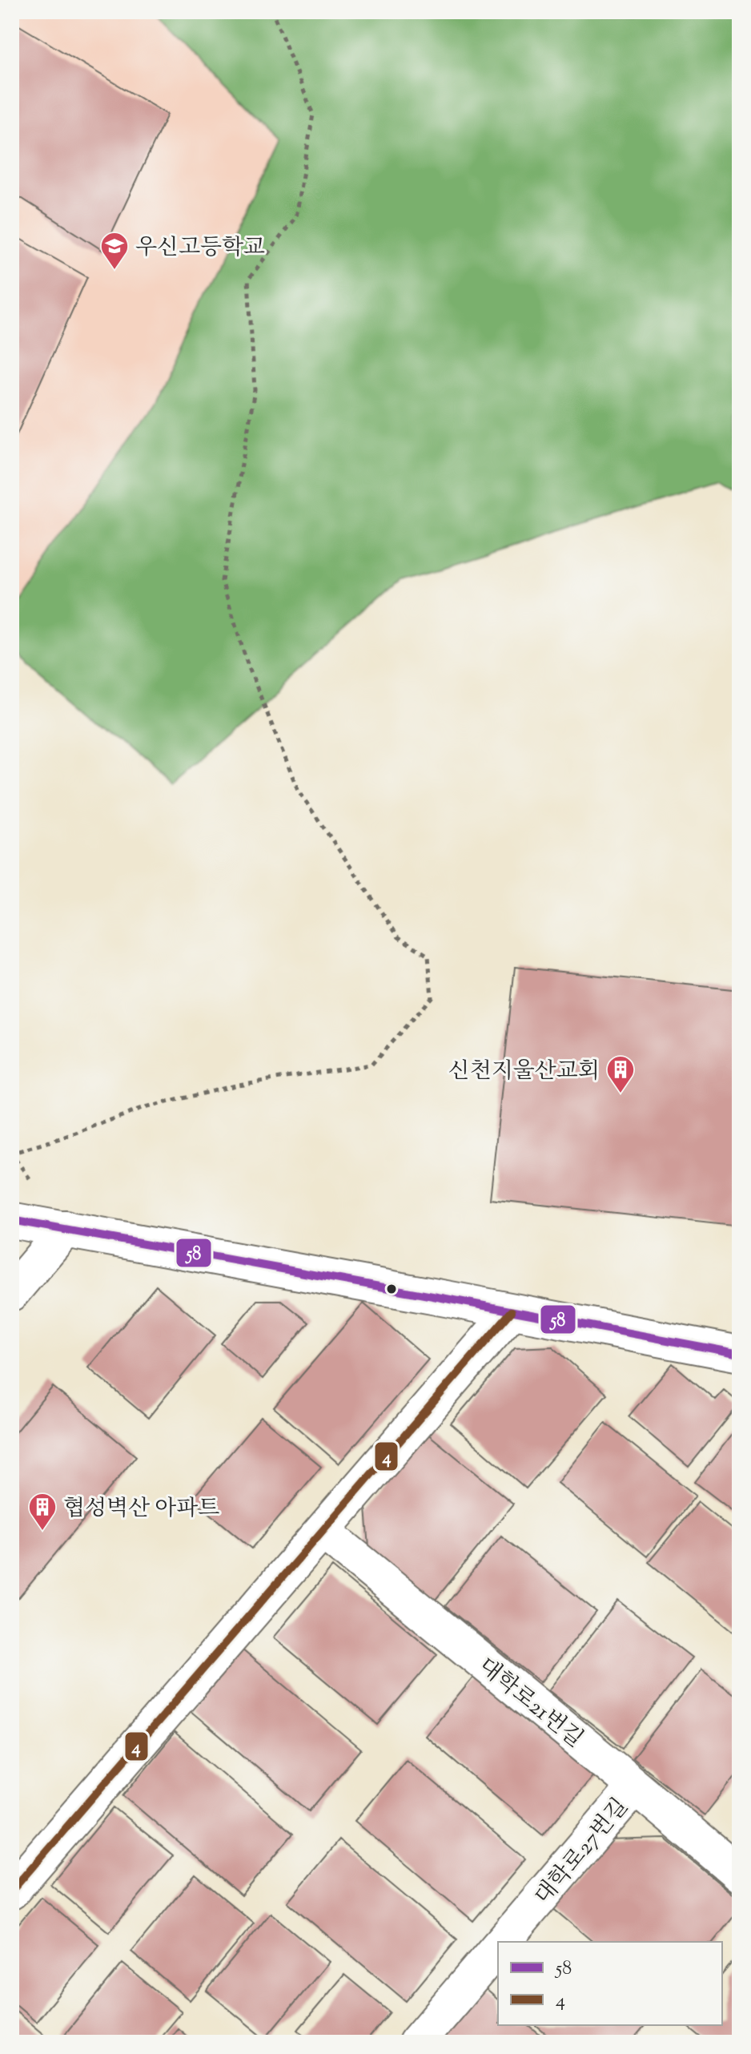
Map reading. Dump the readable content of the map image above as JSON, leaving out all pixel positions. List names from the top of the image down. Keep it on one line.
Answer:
{"streets":{"street":["대학로21번길","대학로27번길"]},"crossings":[["대학로21번길","대학로27번길"]],"places":{"school or university":["우신고등학교"],"building":["신천지울산교회","협성벽산 아파트"]},"lines":["transit line 58","transit line 4"],"legend":["58","4"]}
